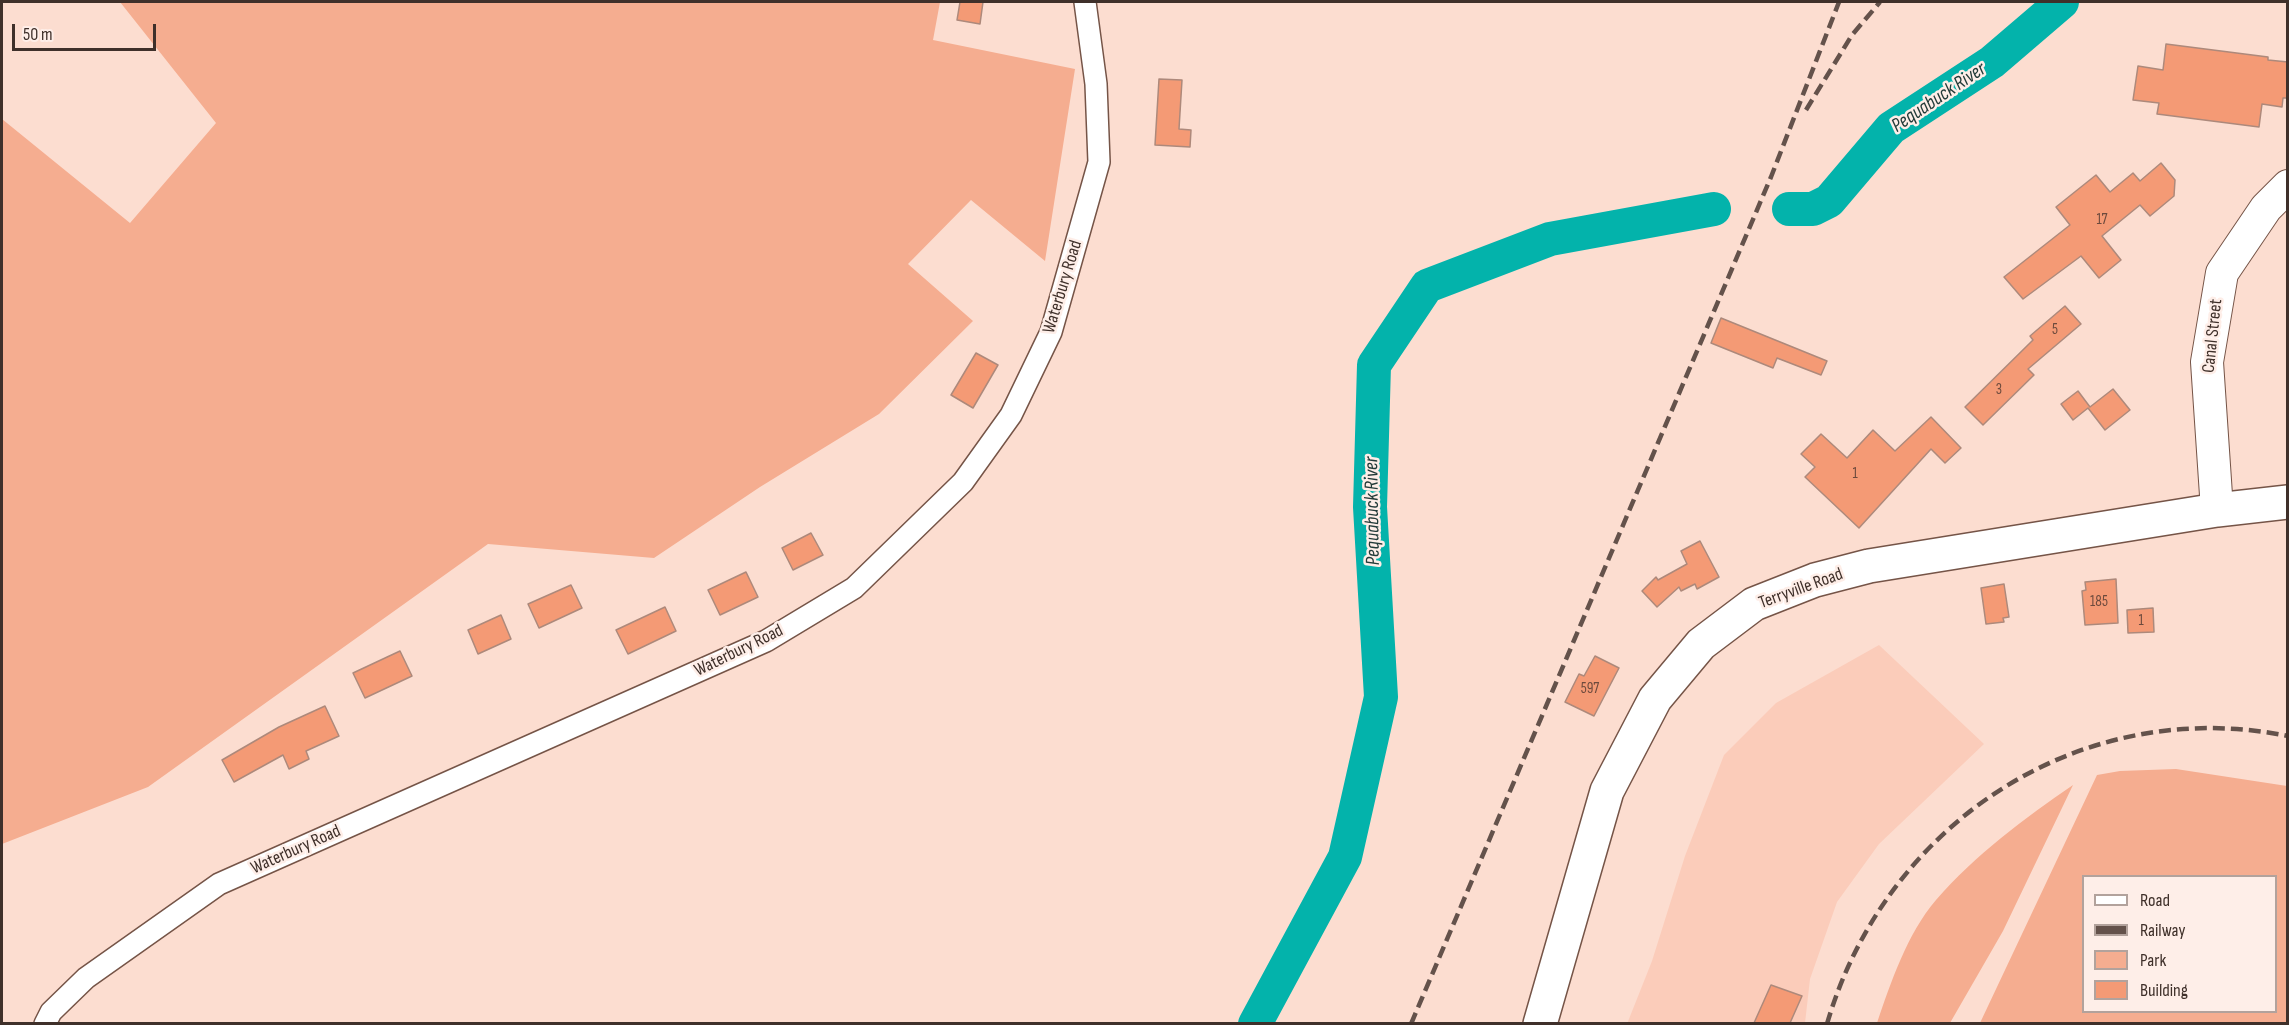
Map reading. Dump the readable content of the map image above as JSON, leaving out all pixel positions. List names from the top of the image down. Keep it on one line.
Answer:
{"streets":{"highway":["Terryville Road"],"main road":["Canal Street"],"street":["Waterbury Road"]},"crossings":[["Canal Street","Terryville Road"]],"water":["Pequabuck River"],"house_numbers":["17","5","3","1","185","1","597"],"legend":["Road","Railway","Park","Building"],"scale_bar":"50 m"}
